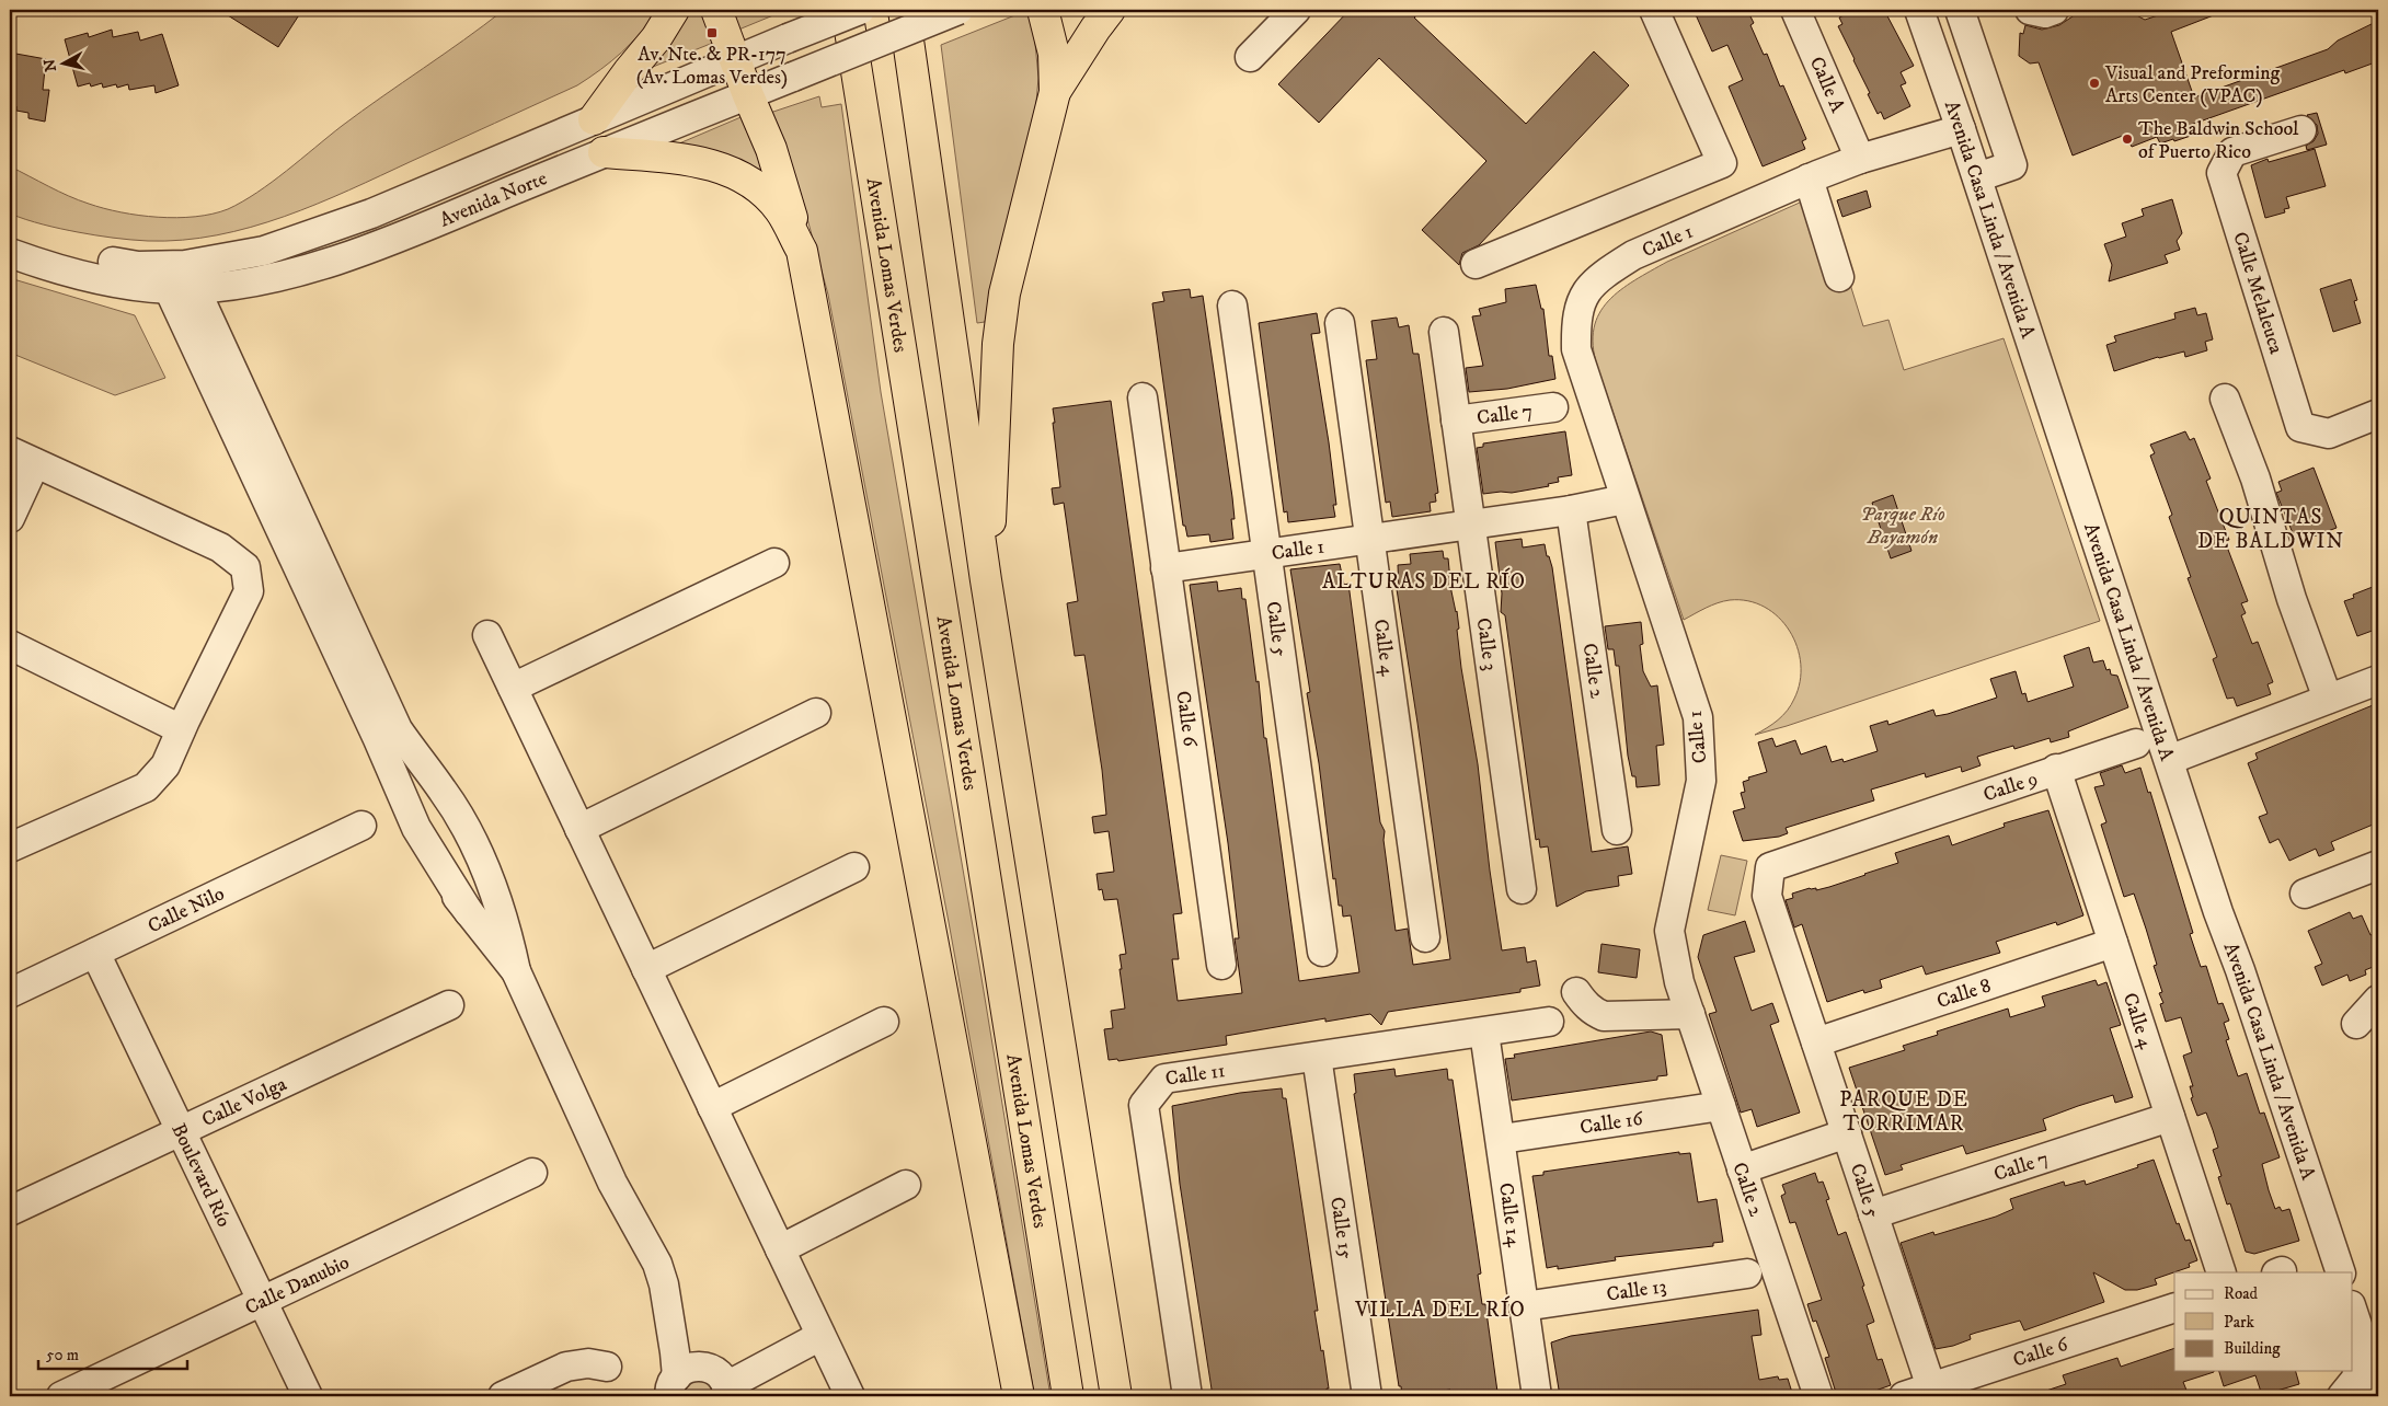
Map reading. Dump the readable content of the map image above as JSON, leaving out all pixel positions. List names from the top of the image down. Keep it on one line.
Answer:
{"streets":{"highway":["Avenida Lomas Verdes"],"street":["Calle A","Avenida Norte","Avenida Casa Linda / Avenida A","Calle 1","Calle Melaleuca","Calle 7","Calle 5","Calle 3","Calle 4","Calle 2","Calle 6","Calle 9","Calle Nilo","Calle 8","Calle 11","Calle Volga","Calle 16","Boulevard Río","Calle 14","Calle 15","Calle Danubio","Calle 13"]},"crossings":[["Calle A","Calle 1"],["Avenida Casa Linda / Avenida A","Calle 1"],["Calle 1","Calle 5"],["Calle 1","Calle 3"],["Calle 1","Calle 4"],["Calle 1","Calle 2"],["Calle 1","Calle 6"],["Calle 7","Calle 5"],["Calle 7","Calle 3"],["Calle 7","Calle 4"],["Calle 5","Calle 6"],["Calle 5","Calle 9"],["Calle 5","Calle 8"],["Calle 4","Calle 9"],["Calle 4","Calle 8"],["Calle 2","Calle 16"],["Calle Nilo","Boulevard Río"],["Calle 11","Calle 14"],["Calle 11","Calle 15"],["Calle Volga","Boulevard Río"],["Calle 16","Calle 14"],["Boulevard Río","Calle Danubio"],["Calle 14","Calle 13"]],"districts":["QUINTAS DE BALDWIN","ALTURAS DEL RÍO","PARQUE DE TORRIMAR","VILLA DEL RÍO"],"parks":["Parque Río Bayamón"],"places":{"transit":["Av. Nte. & PR-177 (Av. Lomas Verdes)"],"other":["Visual and Preforming Arts Center (VPAC)","The Baldwin School of Puerto Rico"]},"legend":["Road","Park","Building"],"scale_bar":"50 m","north":"left"}
